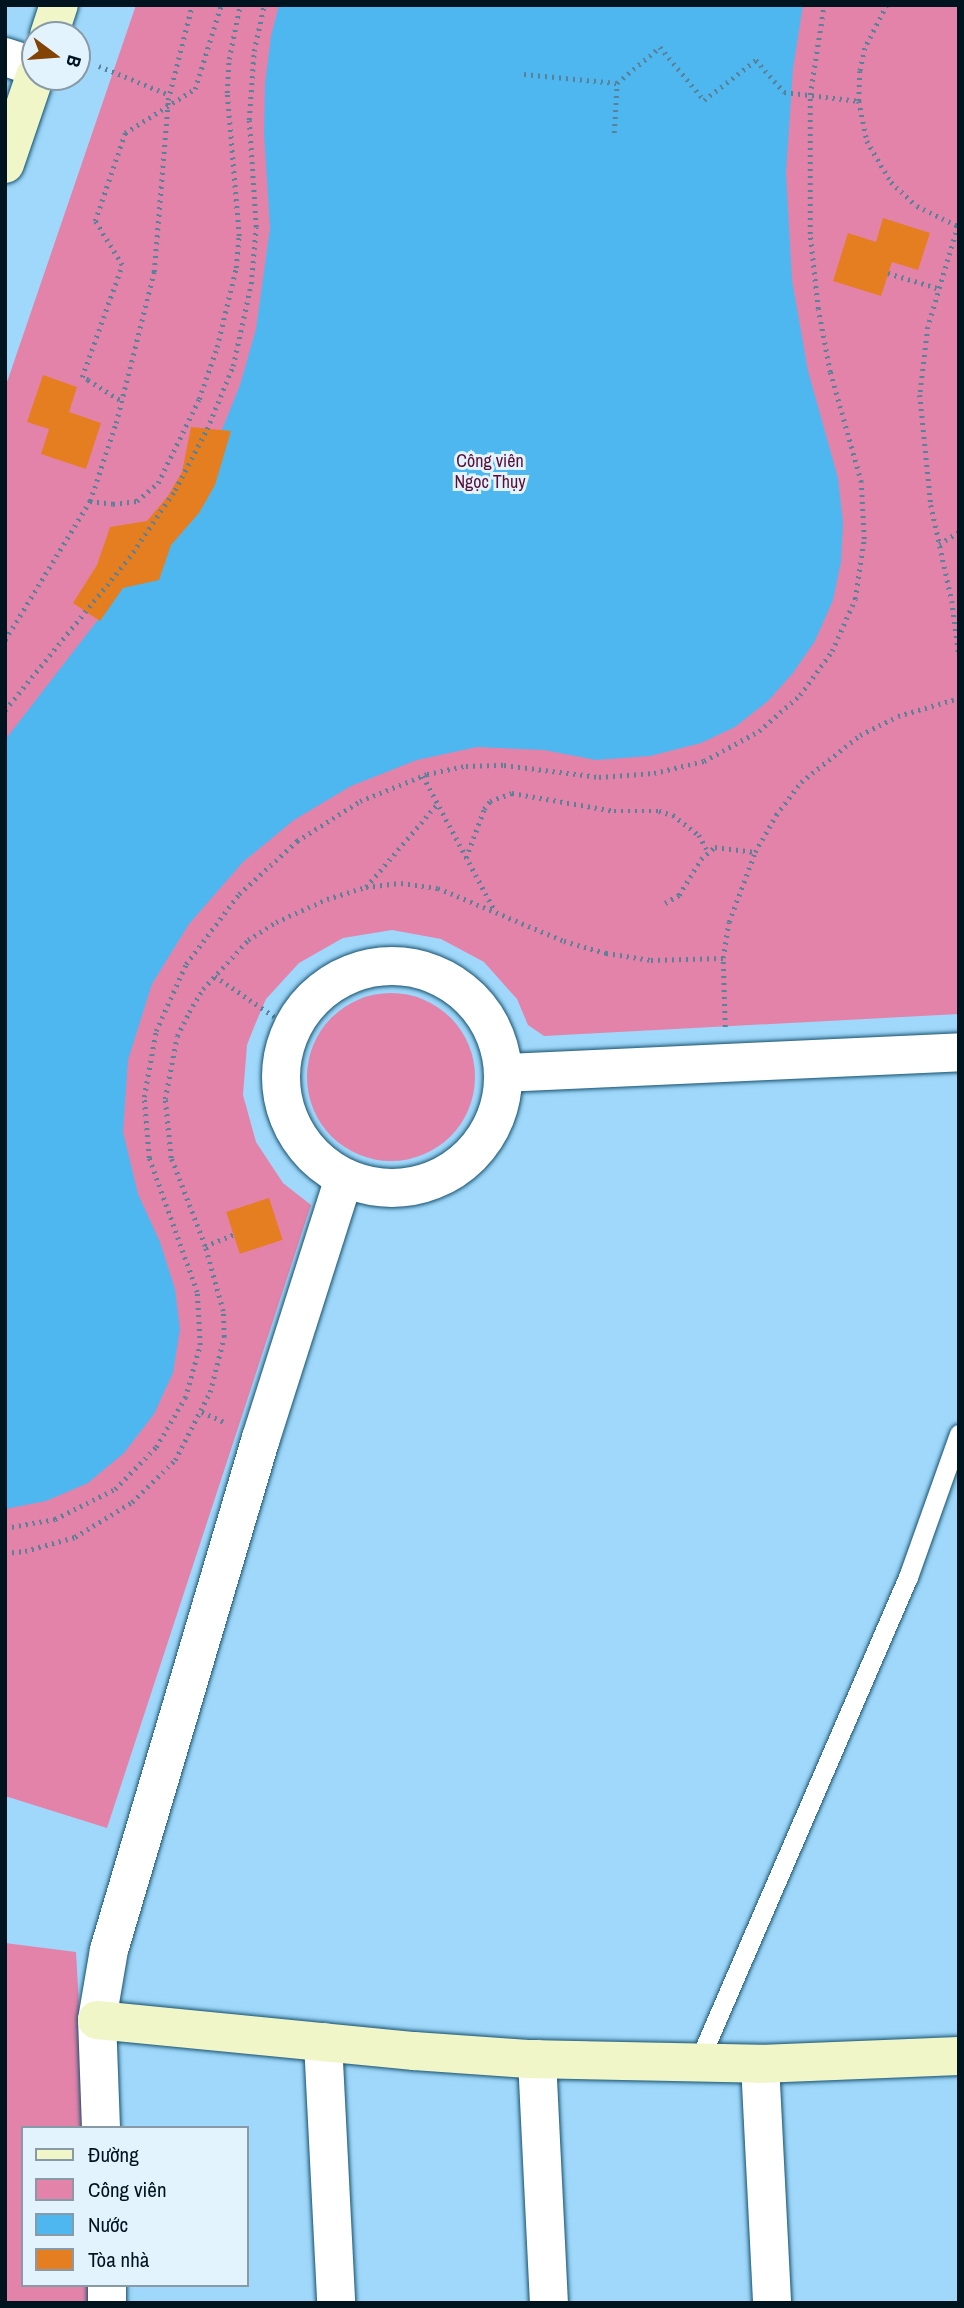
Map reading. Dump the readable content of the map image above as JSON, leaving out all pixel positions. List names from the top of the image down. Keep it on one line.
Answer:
{"parks":["Công viên Ngọc Thụy"],"legend":["Đường","Công viên","Nước","Tòa nhà"],"north":"right"}
